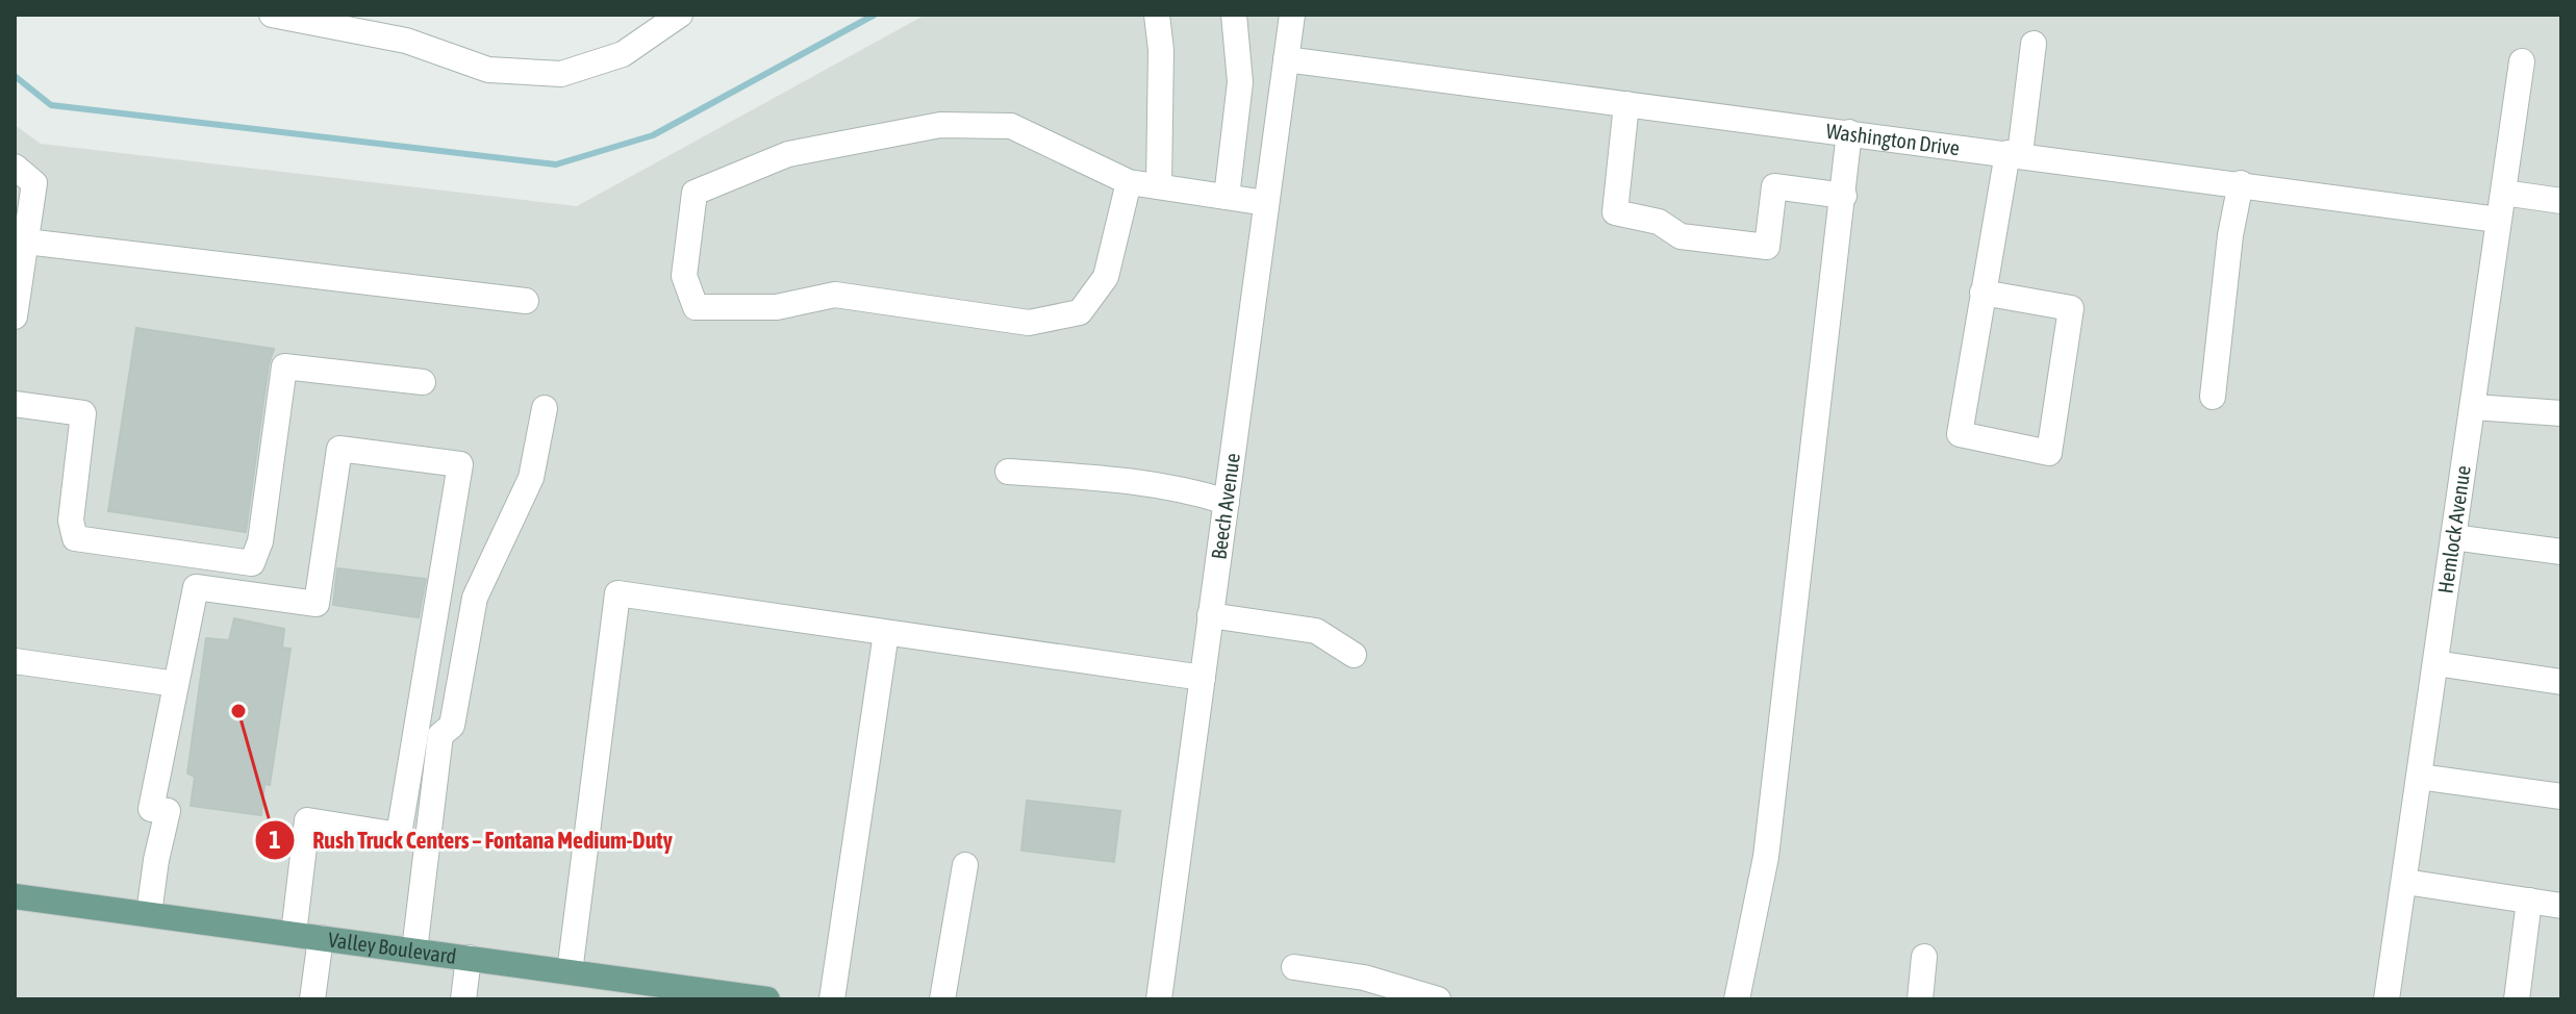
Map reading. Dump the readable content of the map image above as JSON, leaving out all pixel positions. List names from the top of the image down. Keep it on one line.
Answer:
{"streets":{"main road":["Valley Boulevard"],"street":["Washington Drive","Beech Avenue","Hemlock Avenue"]},"crossings":[["Washington Drive","Beech Avenue"],["Washington Drive","Hemlock Avenue"]],"places":["Rush Truck Centers – Fontana Medium-Duty"]}
